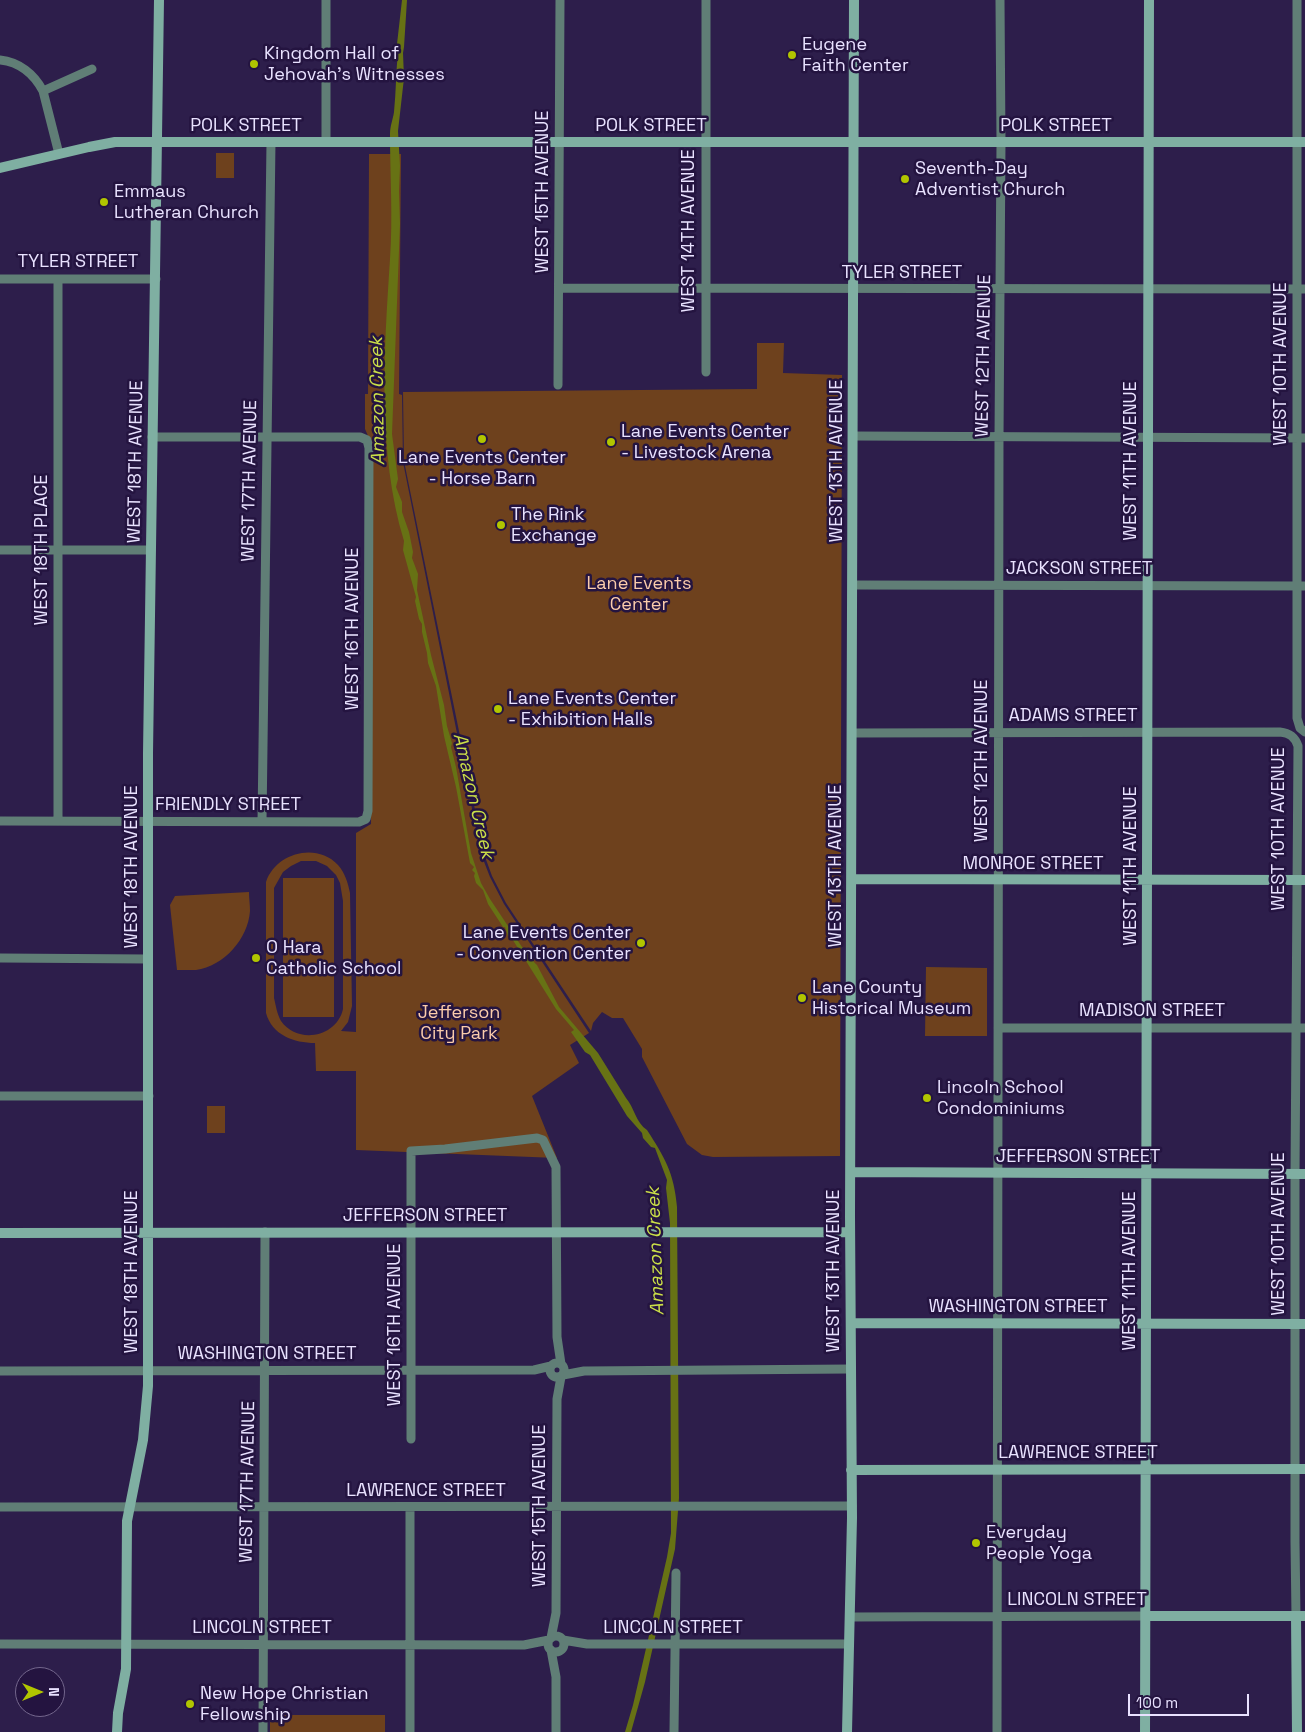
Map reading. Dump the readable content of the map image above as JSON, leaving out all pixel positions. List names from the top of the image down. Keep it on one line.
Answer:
{"streets":{"main road":["POLK STREET","WEST 10TH AVENUE","WEST 13TH AVENUE","WEST 11TH AVENUE","WEST 18TH AVENUE","MONROE STREET","JEFFERSON STREET","WASHINGTON STREET","LAWRENCE STREET","LINCOLN STREET"],"street":["WEST 15TH AVENUE","WEST 14TH AVENUE","TYLER STREET","WEST 12TH AVENUE","WEST 17TH AVENUE","WEST 18TH PLACE","JACKSON STREET","WEST 16TH AVENUE","ADAMS STREET","FRIENDLY STREET","MADISON STREET"]},"crossings":[["POLK STREET","WEST 15TH AVENUE"],["POLK STREET","WEST 14TH AVENUE"],["POLK STREET","WEST 12TH AVENUE"],["POLK STREET","WEST 10TH AVENUE"],["POLK STREET","WEST 13TH AVENUE"],["POLK STREET","WEST 11TH AVENUE"],["POLK STREET","WEST 18TH AVENUE"],["POLK STREET","WEST 17TH AVENUE"],["WEST 15TH AVENUE","TYLER STREET"],["WEST 15TH AVENUE","WEST 16TH AVENUE"],["WEST 15TH AVENUE","JEFFERSON STREET"],["WEST 15TH AVENUE","WASHINGTON STREET"],["WEST 15TH AVENUE","LAWRENCE STREET"],["WEST 15TH AVENUE","LINCOLN STREET"],["WEST 14TH AVENUE","TYLER STREET"],["TYLER STREET","WEST 12TH AVENUE"],["TYLER STREET","WEST 10TH AVENUE"],["TYLER STREET","WEST 13TH AVENUE"],["TYLER STREET","WEST 11TH AVENUE"],["TYLER STREET","WEST 18TH AVENUE"],["TYLER STREET","WEST 18TH PLACE"],["WEST 12TH AVENUE","JACKSON STREET"],["WEST 12TH AVENUE","ADAMS STREET"],["WEST 12TH AVENUE","MONROE STREET"],["WEST 12TH AVENUE","MADISON STREET"],["WEST 12TH AVENUE","JEFFERSON STREET"],["WEST 12TH AVENUE","WASHINGTON STREET"],["WEST 12TH AVENUE","LAWRENCE STREET"],["WEST 12TH AVENUE","LINCOLN STREET"],["WEST 10TH AVENUE","JACKSON STREET"],["WEST 10TH AVENUE","ADAMS STREET"],["WEST 10TH AVENUE","MONROE STREET"],["WEST 10TH AVENUE","MADISON STREET"],["WEST 10TH AVENUE","JEFFERSON STREET"],["WEST 10TH AVENUE","WASHINGTON STREET"],["WEST 10TH AVENUE","LAWRENCE STREET"],["WEST 10TH AVENUE","LINCOLN STREET"],["WEST 13TH AVENUE","JACKSON STREET"],["WEST 13TH AVENUE","ADAMS STREET"],["WEST 13TH AVENUE","MONROE STREET"],["WEST 13TH AVENUE","JEFFERSON STREET"],["WEST 13TH AVENUE","WASHINGTON STREET"],["WEST 13TH AVENUE","LAWRENCE STREET"],["WEST 13TH AVENUE","LINCOLN STREET"],["WEST 11TH AVENUE","JACKSON STREET"],["WEST 11TH AVENUE","ADAMS STREET"],["WEST 11TH AVENUE","MONROE STREET"],["WEST 11TH AVENUE","MADISON STREET"],["WEST 11TH AVENUE","JEFFERSON STREET"],["WEST 11TH AVENUE","WASHINGTON STREET"],["WEST 11TH AVENUE","LAWRENCE STREET"],["WEST 11TH AVENUE","LINCOLN STREET"],["WEST 18TH AVENUE","FRIENDLY STREET"],["WEST 18TH AVENUE","JEFFERSON STREET"],["WEST 18TH AVENUE","WASHINGTON STREET"],["WEST 18TH AVENUE","LAWRENCE STREET"],["WEST 18TH AVENUE","LINCOLN STREET"],["WEST 17TH AVENUE","WEST 16TH AVENUE"],["WEST 17TH AVENUE","FRIENDLY STREET"],["WEST 17TH AVENUE","JEFFERSON STREET"],["WEST 17TH AVENUE","WASHINGTON STREET"],["WEST 17TH AVENUE","LAWRENCE STREET"],["WEST 17TH AVENUE","LINCOLN STREET"],["WEST 18TH PLACE","FRIENDLY STREET"],["WEST 16TH AVENUE","FRIENDLY STREET"],["WEST 16TH AVENUE","JEFFERSON STREET"],["WEST 16TH AVENUE","WASHINGTON STREET"]],"water":["Amazon Creek"],"parks":["Lane Events Center","Jefferson City Park"],"places":["Eugene Faith Center","Kingdom Hall of Jehovah's Witnesses","Seventh-Day Adventist Church","Emmaus Lutheran Church","Lane Events Center - Horse Barn","Lane Events Center - Livestock Arena","The Rink Exchange","Lane Events Center - Exhibition Halls","Lane Events Center - Convention Center","O Hara Catholic School","Lane County Historical Museum","Lincoln School Condominiums","Everyday People Yoga","New Hope Christian Fellowship"],"scale_bar":"100 m","north":"right"}
